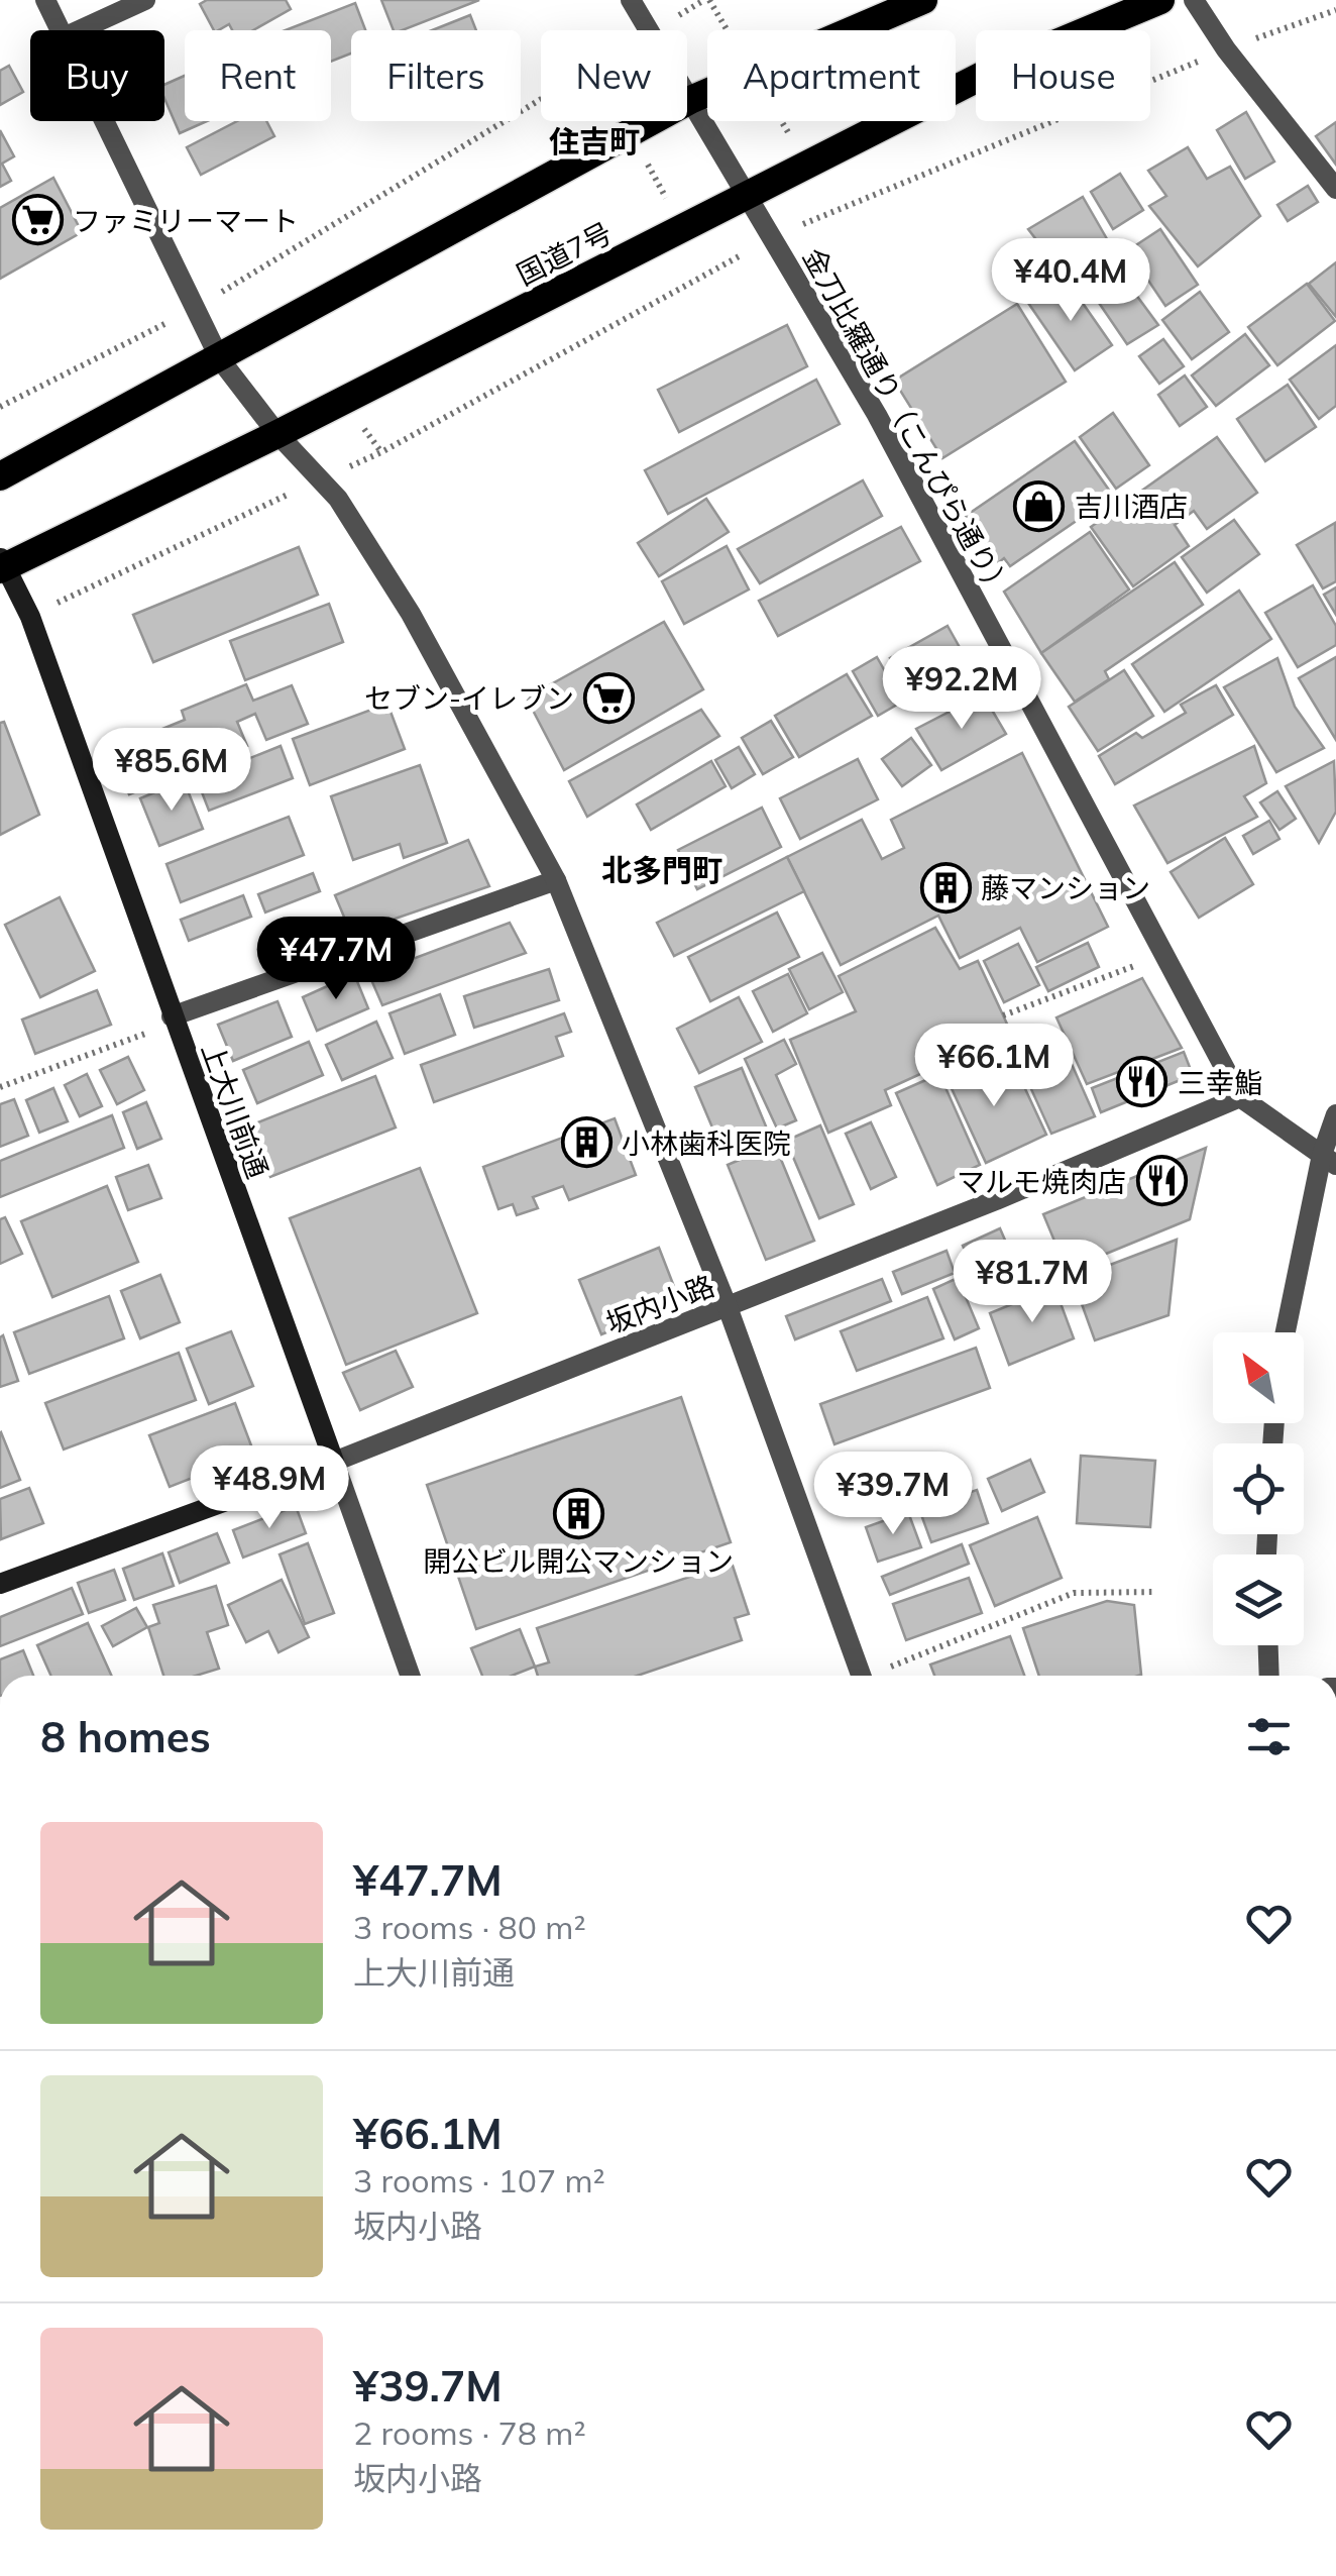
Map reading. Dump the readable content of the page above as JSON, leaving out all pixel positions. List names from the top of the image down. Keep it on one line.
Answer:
{"streets":{"highway":["国道7号"],"main road":["上大川前通","坂内小路"],"street":["金刀比羅通り（こんぴら通り）"]},"crossings":[["国道7号","金刀比羅通り（こんぴら通り）"],["国道7号","上大川前通"],["金刀比羅通り（こんぴら通り）","坂内小路"],["上大川前通","坂内小路"]],"districts":["住吉町","北多門町"],"places":{"supermarket":["ファミリーマート","セブン-イレブン"],"shop":["吉川酒店"],"building":["藤マンション","小林歯科医院","開公ビル開公マンション"],"restaurant":["三幸鮨","マルモ焼肉店"]},"north":"top left","page":{"chip":["Buy","Rent","Filters","New","Apartment","House"],"price":["¥40.4M","¥92.2M","¥85.6M","¥47.7M","¥66.1M","¥81.7M","¥48.9M","¥39.7M"],"heading":"8 homes","list":[{"name":"¥47.7M","note":"3 rooms · 80 m² · 上大川前通"},{"name":"¥66.1M","note":"3 rooms · 107 m² · 坂内小路"},{"name":"¥39.7M","note":"2 rooms · 78 m² · 坂内小路"}]}}
